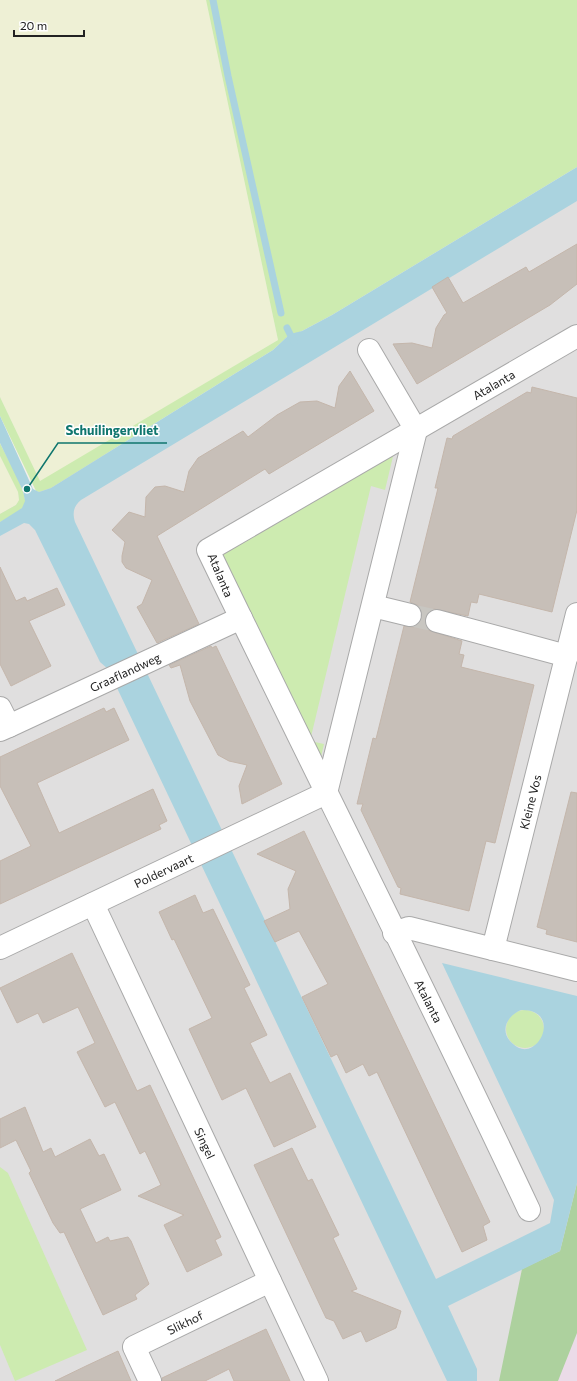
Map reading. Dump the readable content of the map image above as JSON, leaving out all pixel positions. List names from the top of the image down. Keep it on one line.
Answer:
{"streets":{"street":["Atalanta","Graaflandweg","Kleine Vos","Poldervaart","Singel","Slikhof"]},"crossings":[["Atalanta","Graaflandweg"],["Atalanta","Poldervaart"],["Poldervaart","Singel"],["Singel","Slikhof"]],"places":["Schuilingervliet"],"scale_bar":"20 m"}
